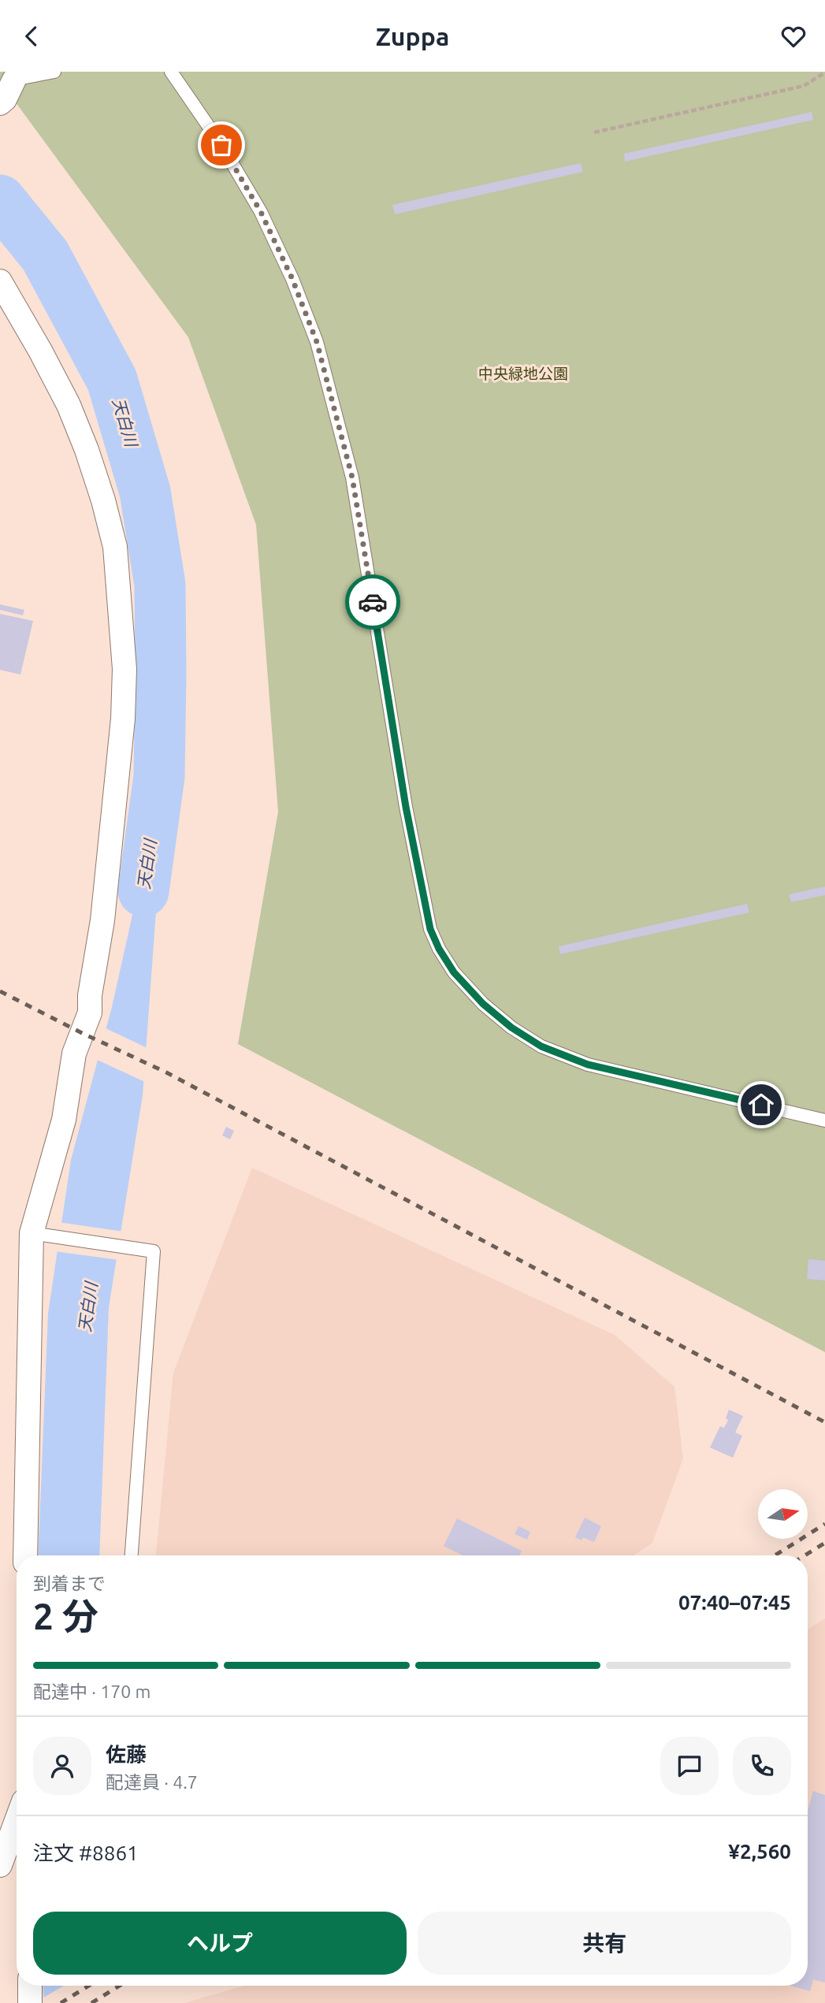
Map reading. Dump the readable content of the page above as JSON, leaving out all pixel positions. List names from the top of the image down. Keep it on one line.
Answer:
{"water":["天白川"],"parks":["中央緑地公園"],"north":"right","page":{"header":"Zuppa","heading":["2 分","到着まで","07:40–07:45"],"panel":["佐藤","配達員 · 4.7","注文 #8861","¥2,560"],"bar":"配達中 · 170 m","buttons":["ヘルプ","共有"]}}
